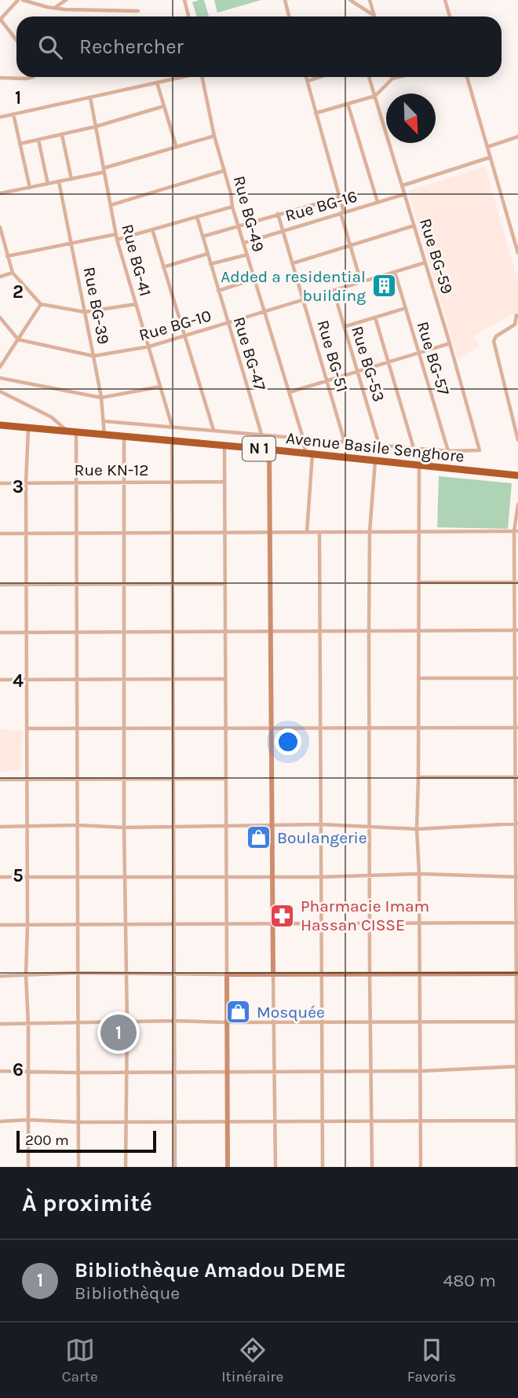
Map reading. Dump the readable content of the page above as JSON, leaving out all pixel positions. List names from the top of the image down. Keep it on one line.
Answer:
{"streets":{"highway":["Avenue Basile Senghore","N 1"],"street":["Rue BG-16","Rue BG-49","Rue BG-59","Rue BG-41","Rue BG-39","Rue BG-10","Rue BG-47","Rue BG-51","Rue BG-57","Rue BG-53","Rue KN-12"]},"crossings":[["Rue BG-16","Rue BG-49"],["Rue BG-16","Rue BG-59"],["Rue BG-16","Rue BG-51"],["Rue BG-49","Rue BG-10"],["Rue BG-49","Avenue Basile Senghore"],["Rue BG-59","Rue BG-10"],["Rue BG-59","Rue BG-57"],["Rue BG-41","Rue BG-10"],["Rue BG-39","Rue BG-10"],["Rue BG-39","Avenue Basile Senghore"],["Rue BG-10","Rue BG-47"],["Rue BG-10","Rue BG-51"],["Rue BG-10","Rue BG-57"],["Rue BG-10","Rue BG-53"]],"places":{"building":["Added a residential building"],"shop":["Boulangerie","Mosquée"],"pharmacy":["Pharmacie Imam Hassan CISSE"]},"scale_bar":"200 m","north":"bottom right","page":{"search":"Rechercher","pins":"1","scale":"200 m","heading":"À proximité","list":[{"mark":"1","name":"Bibliothèque Amadou DEME","note":"Bibliothèque","value":"480 m"}],"nav":["Carte","Itinéraire","Favoris"]},"grid":{"rows":["1","2","3","4","5","6"]}}
